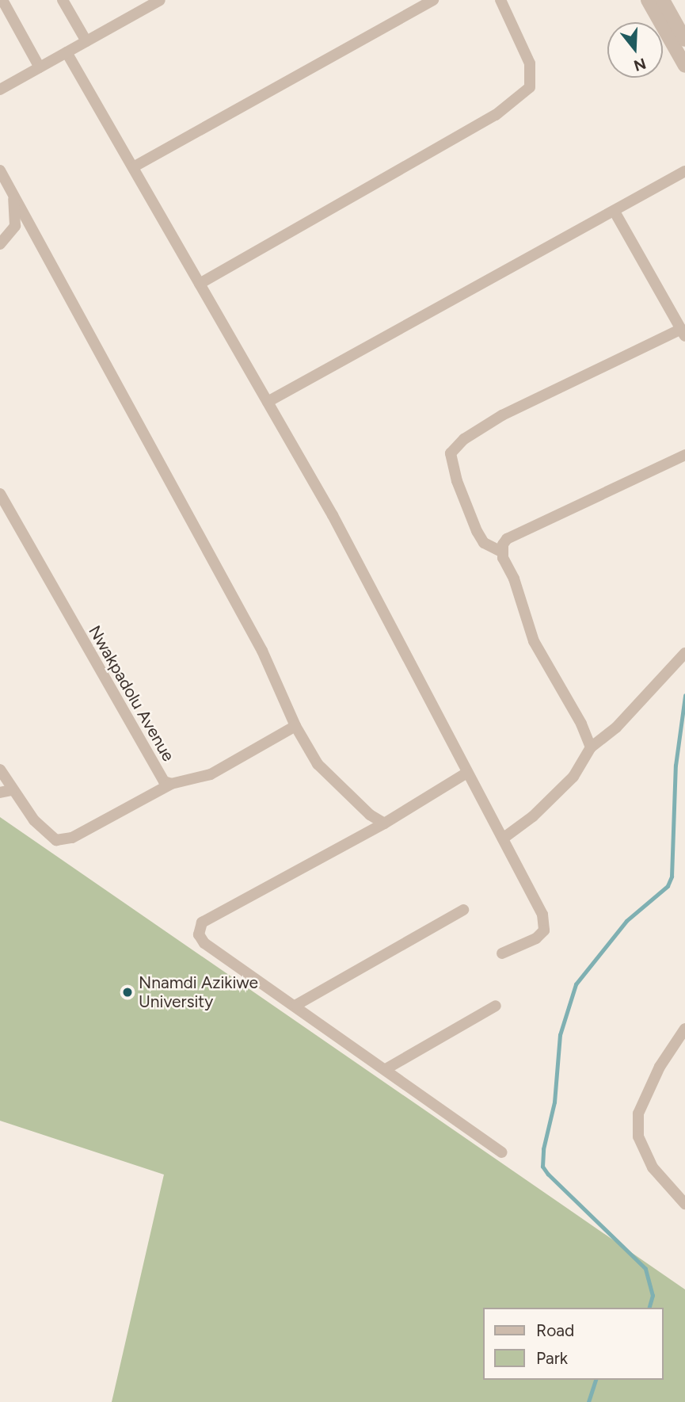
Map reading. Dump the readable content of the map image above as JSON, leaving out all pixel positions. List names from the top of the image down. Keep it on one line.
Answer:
{"streets":{"street":["Nwakpadolu Avenue"]},"places":["Nnamdi Azikiwe University"],"legend":["Road","Park"],"north":"bottom"}
